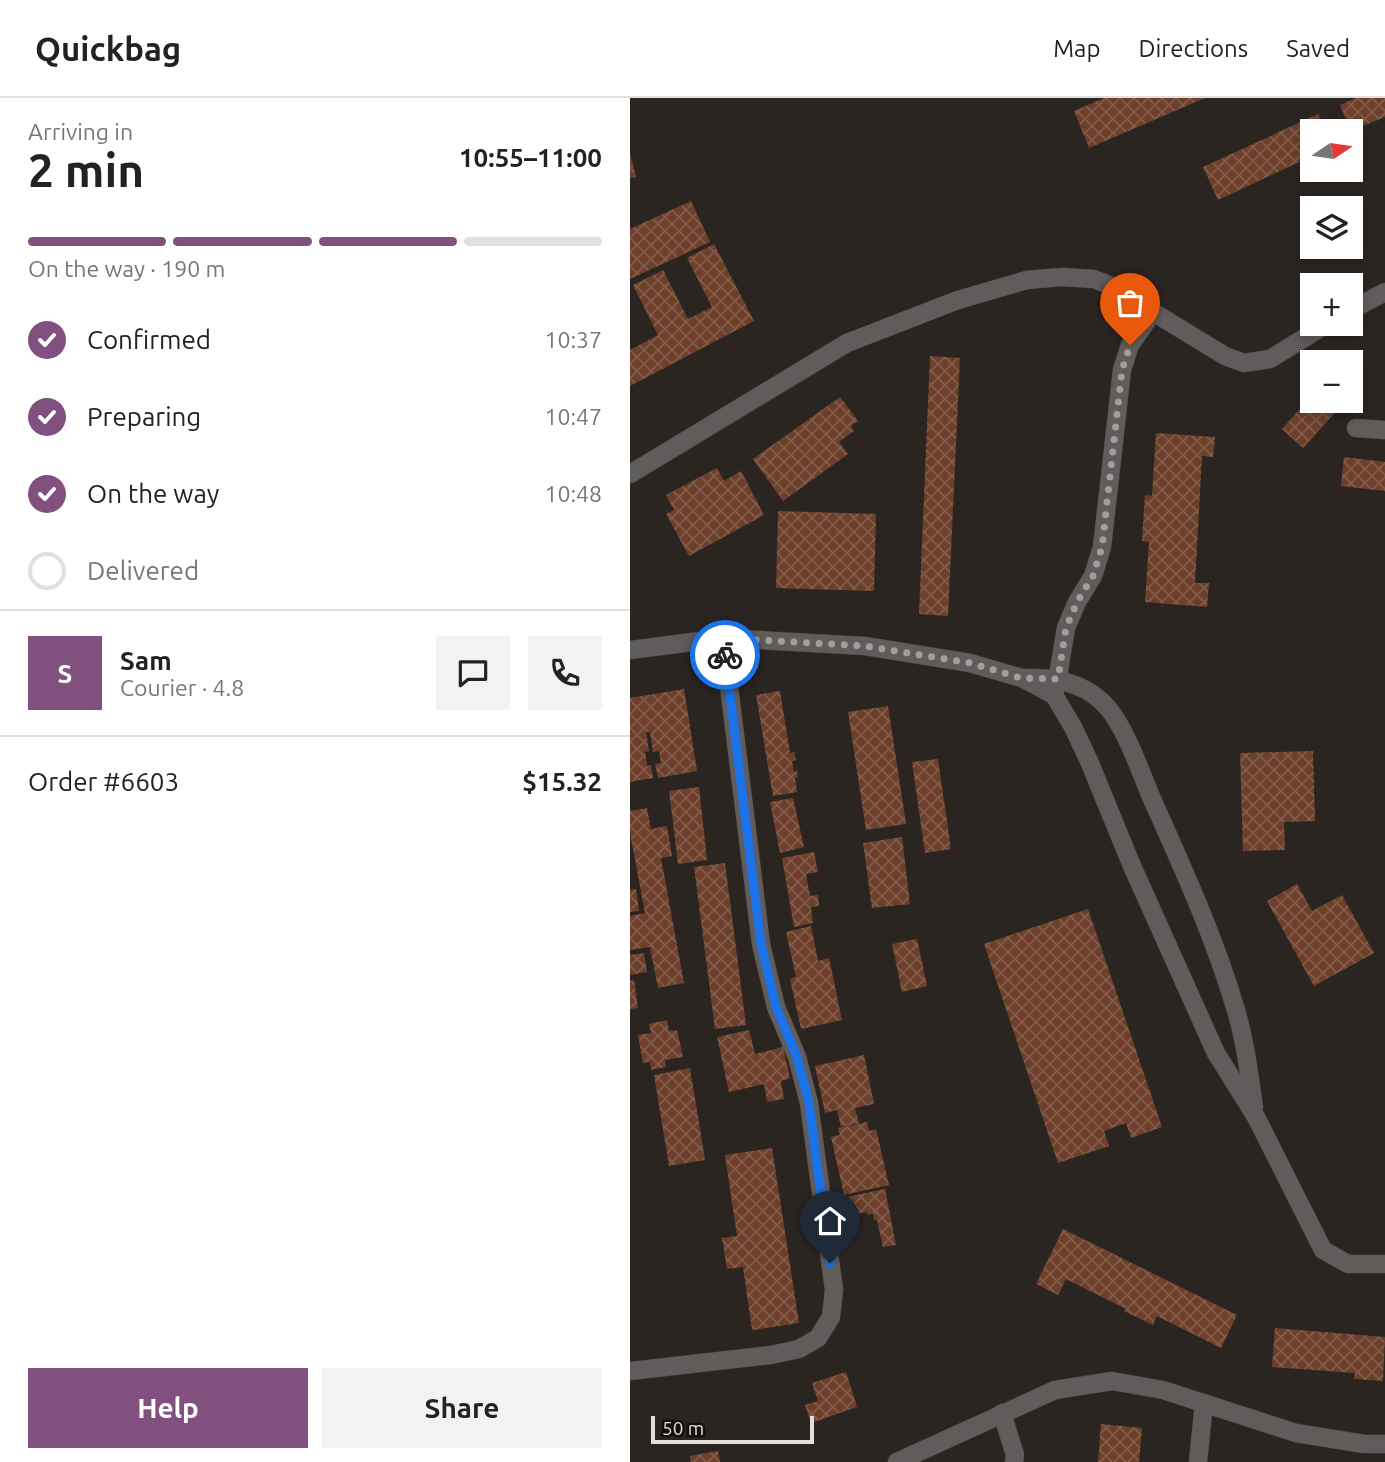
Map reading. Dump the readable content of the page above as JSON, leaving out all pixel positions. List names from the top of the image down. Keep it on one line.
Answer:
{"scale_bar":"50 m","north":"right","page":{"header":"Quickbag","nav":["Map","Directions","Saved"],"heading":["2 min","Arriving in","10:55–11:00"],"panel":["Sam","Courier · 4.8","Order #6603","$15.32"],"map_buttons":["+","−"],"bar":"On the way · 190 m","list":[["Confirmed","10:37"],["Preparing","10:47"],["On the way","10:48"],"Delivered"],"round":"S","buttons":["Help","Share"],"scale":"50 m"}}
